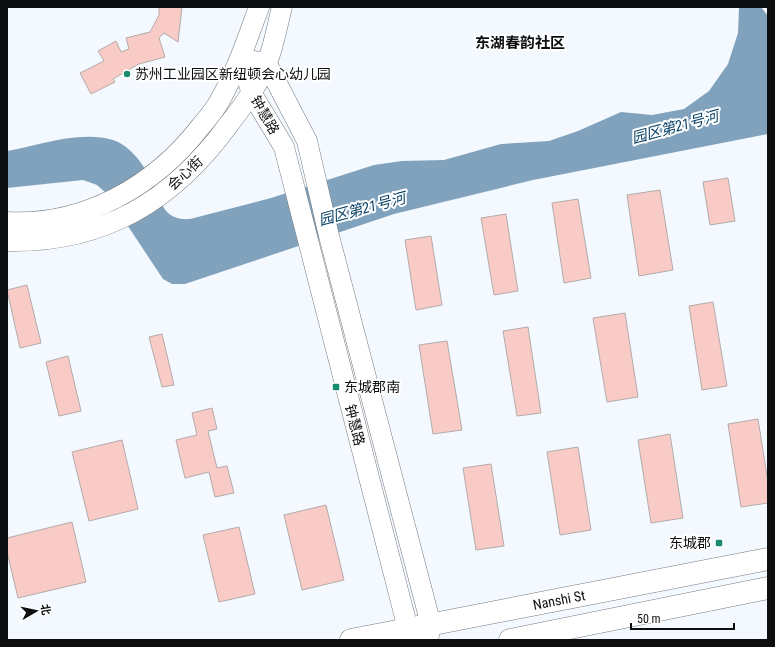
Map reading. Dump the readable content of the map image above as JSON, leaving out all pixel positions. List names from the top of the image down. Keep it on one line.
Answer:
{"streets":{"main road":["Nanshi St"],"street":["钟慧路","会心街"]},"crossings":[["钟慧路","会心街"],["钟慧路","Nanshi St"]],"districts":["东湖春韵社区"],"water":["园区第21号河"],"places":{"other":["苏州工业园区新纽顿会心幼儿园"],"transit":["东城郡南","东城郡"]},"scale_bar":"50 m","north":"right"}
